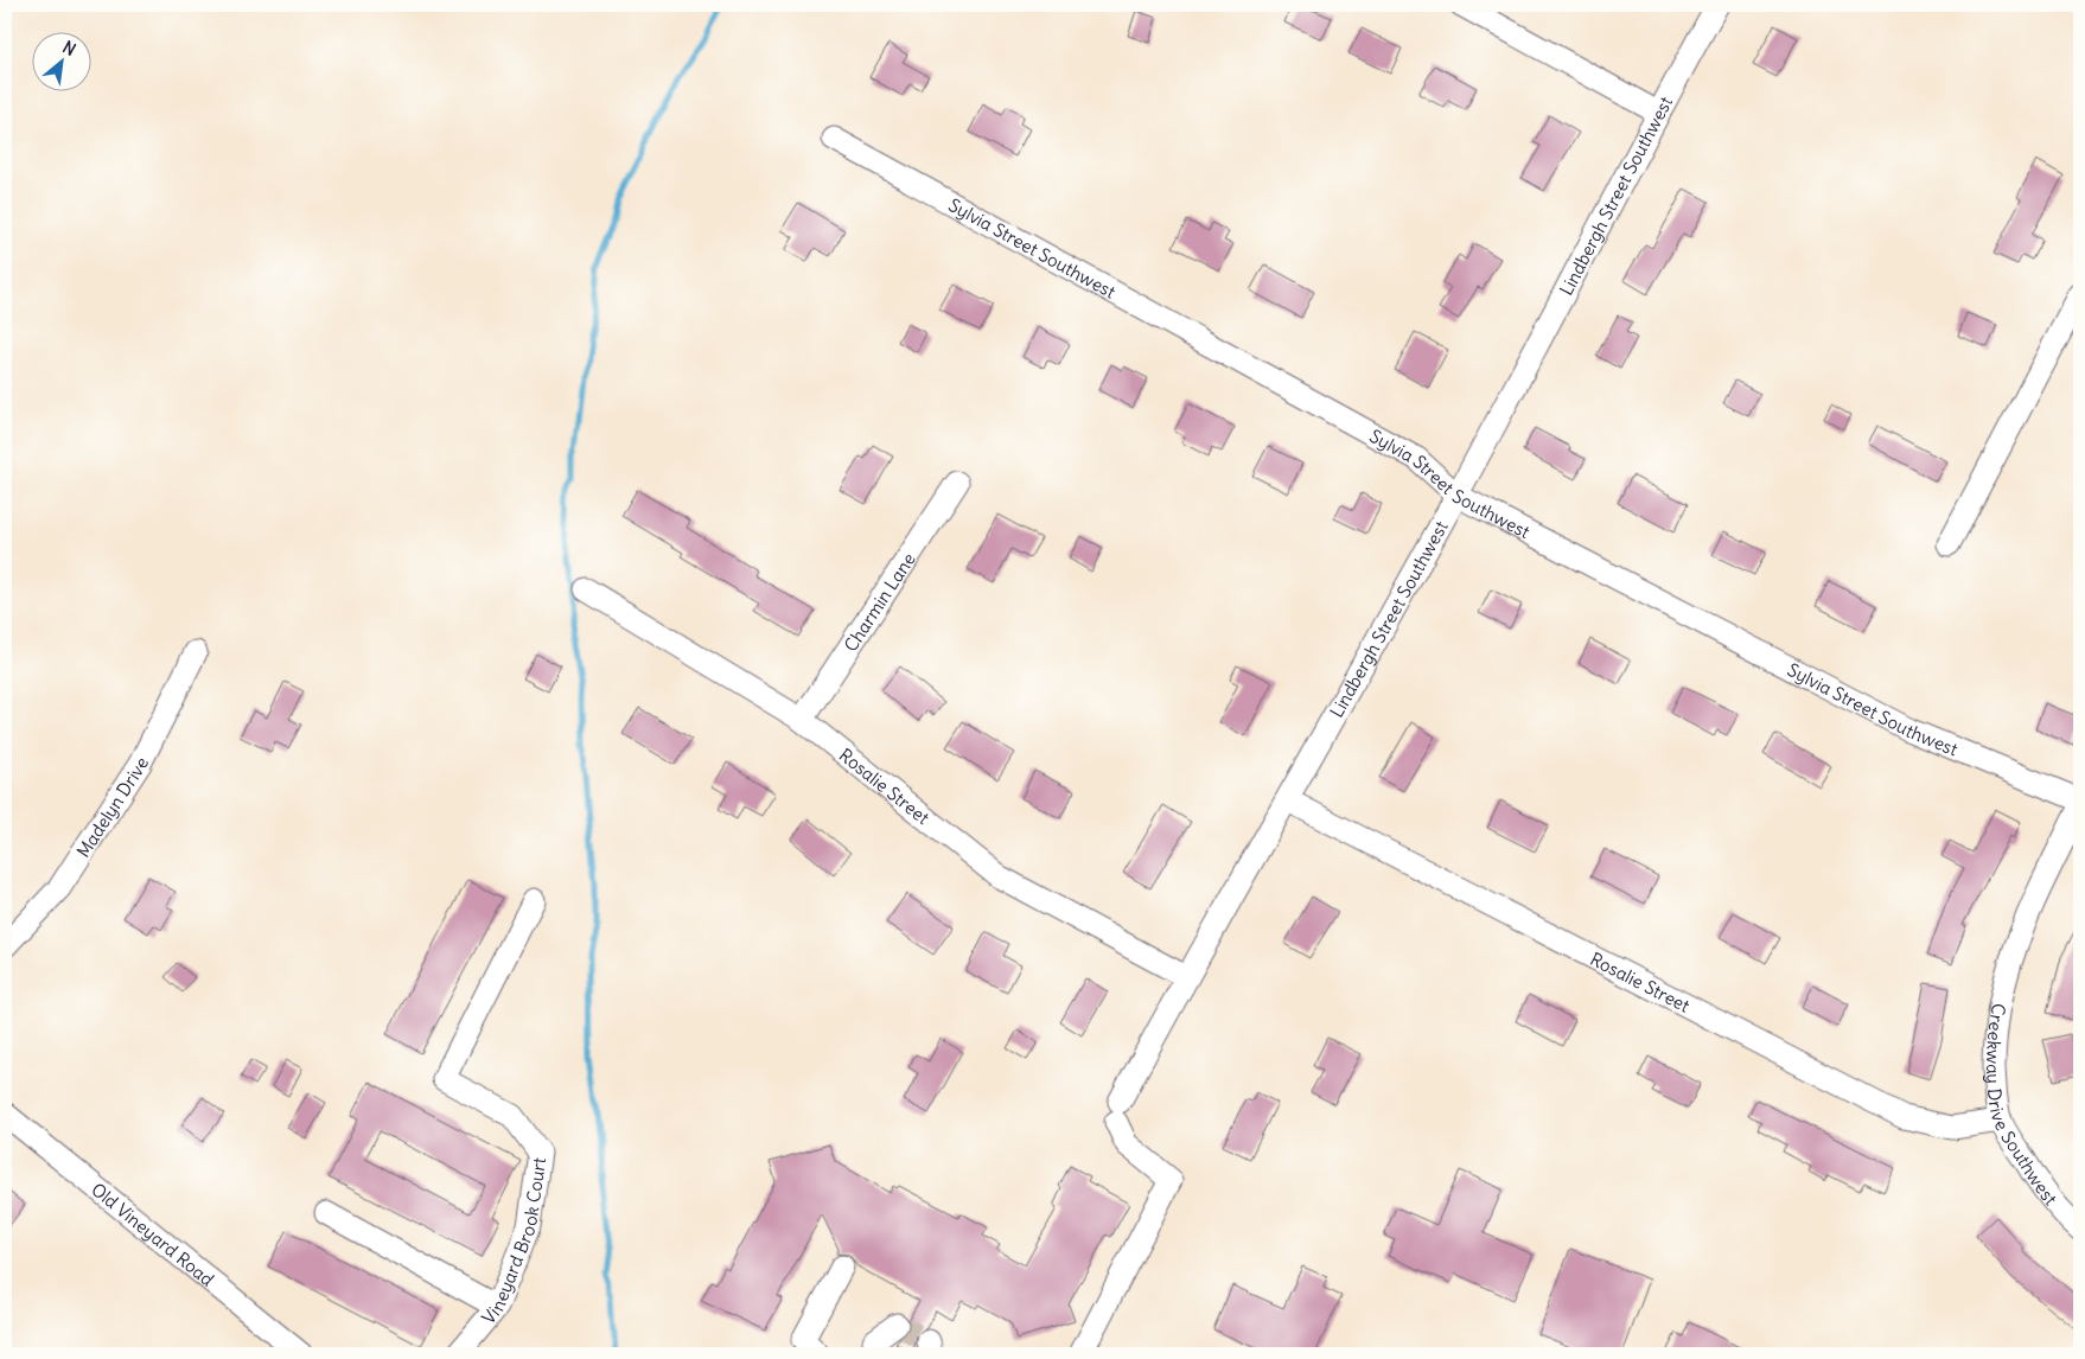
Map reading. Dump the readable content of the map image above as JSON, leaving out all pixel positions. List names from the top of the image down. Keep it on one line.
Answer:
{"streets":{"street":["Lindbergh Street Southwest","Sylvia Street Southwest","Charmin Lane","Rosalie Street","Madelyn Drive","Creekway Drive Southwest","Old Vineyard Road","Vineyard Brook Court"]},"crossings":[["Lindbergh Street Southwest","Sylvia Street Southwest"],["Lindbergh Street Southwest","Rosalie Street"],["Charmin Lane","Rosalie Street"],["Rosalie Street","Creekway Drive Southwest"]],"north":"top right"}
